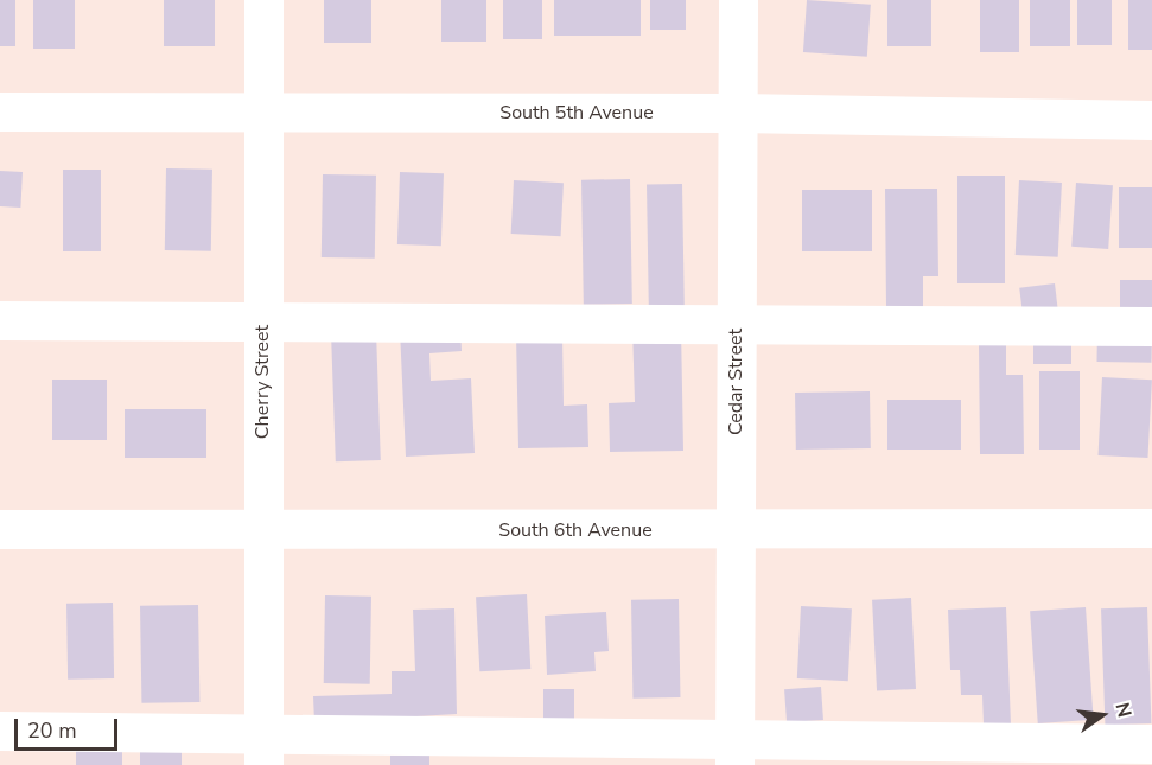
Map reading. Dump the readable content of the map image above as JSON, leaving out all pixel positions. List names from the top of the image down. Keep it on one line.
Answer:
{"streets":{"street":["South 5th Avenue","Cherry Street","Cedar Street","South 6th Avenue"]},"crossings":[["South 5th Avenue","Cherry Street"],["South 5th Avenue","Cedar Street"],["Cherry Street","South 6th Avenue"],["Cedar Street","South 6th Avenue"]],"scale_bar":"20 m","north":"right"}
